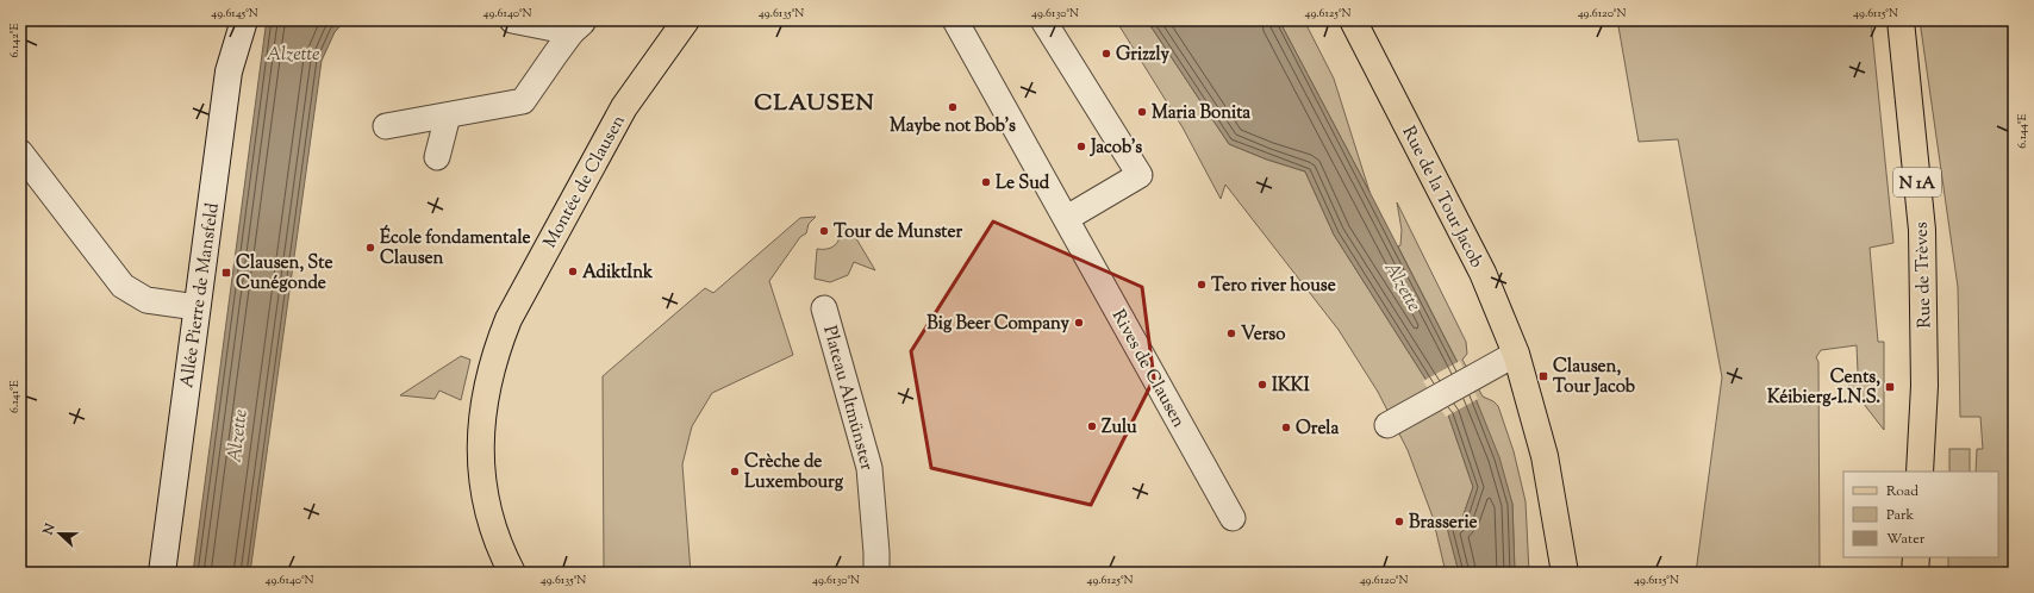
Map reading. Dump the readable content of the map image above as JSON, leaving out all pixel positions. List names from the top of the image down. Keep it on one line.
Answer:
{"streets":{"main road":["Montée de Clausen","N 1A","Rue de la Tour Jacob","Rue de Trèves","Allée Pierre de Mansfeld"],"street":["Rives de Clausen","Plateau Altmünster"]},"districts":["CLAUSEN"],"water":["Alzette"],"places":{"other":["Grizzly","Maybe not Bob's","Maria Bonita","Jacob's","Le Sud","Tour de Munster","École fondamentale Clausen","AdiktInk","Tero river house","Big Beer Company","Verso","IKKI","Zulu","Orela","Crèche de Luxembourg","Brasserie"],"transit":["Clausen, Ste Cunégonde","Clausen, Tour Jacob","Cents, Kéibierg-I.N.S."]},"legend":["Road","Park","Water"],"north":"left","coordinates":["49.6145°N","49.6140°N","49.6135°N","49.6130°N","49.6125°N","49.6120°N","49.6115°N","6.142°E","6.144°E","6.141°E"]}
